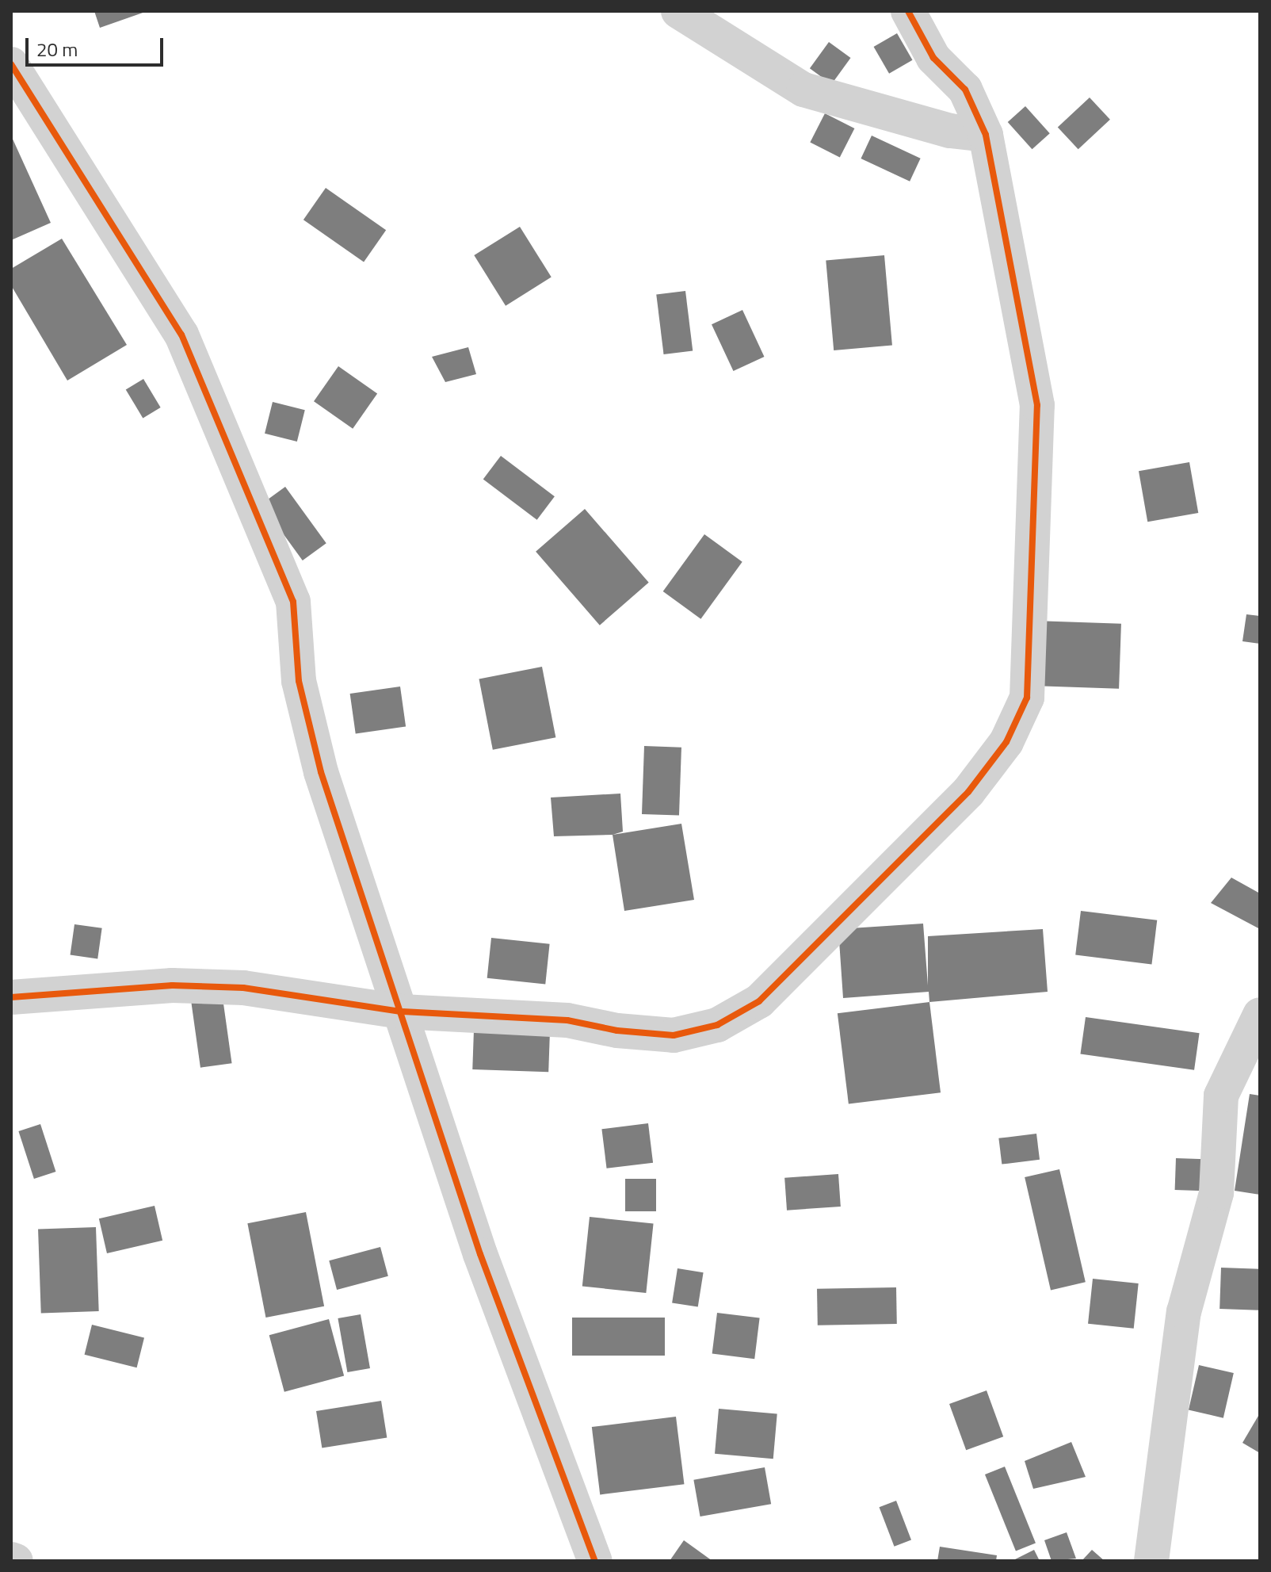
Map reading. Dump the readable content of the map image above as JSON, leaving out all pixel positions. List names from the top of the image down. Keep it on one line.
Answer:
{"scale_bar":"20 m"}
